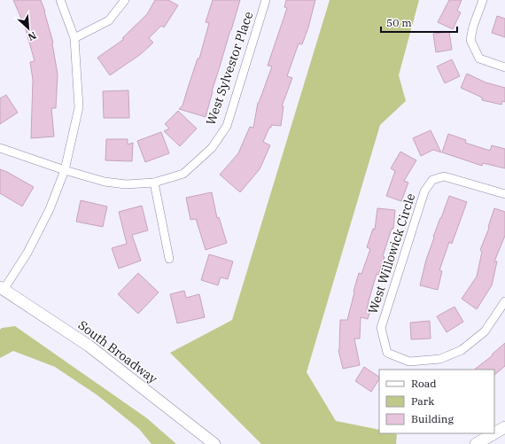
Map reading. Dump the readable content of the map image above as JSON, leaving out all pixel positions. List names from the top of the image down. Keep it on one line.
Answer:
{"streets":{"main road":["South Broadway"],"street":["West Sylvestor Place","West Willowick Circle"]},"legend":["Road","Park","Building"],"scale_bar":"50 m","north":"bottom right"}
